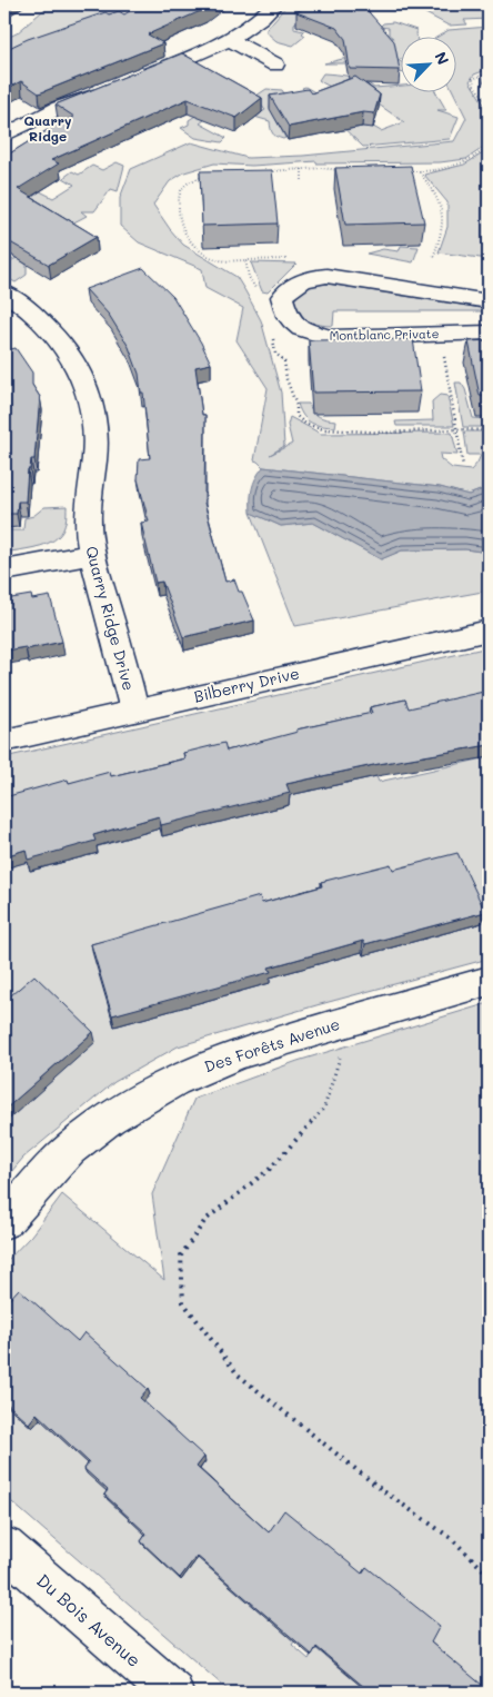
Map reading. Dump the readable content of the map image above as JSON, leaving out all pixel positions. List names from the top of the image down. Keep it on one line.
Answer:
{"streets":{"street":["Montblanc Private","Quarry Ridge Drive","Bilberry Drive","Des Forêts Avenue","Du Bois Avenue"]},"crossings":[["Quarry Ridge Drive","Bilberry Drive"]],"districts":["Quarry Ridge"],"north":"top right"}
